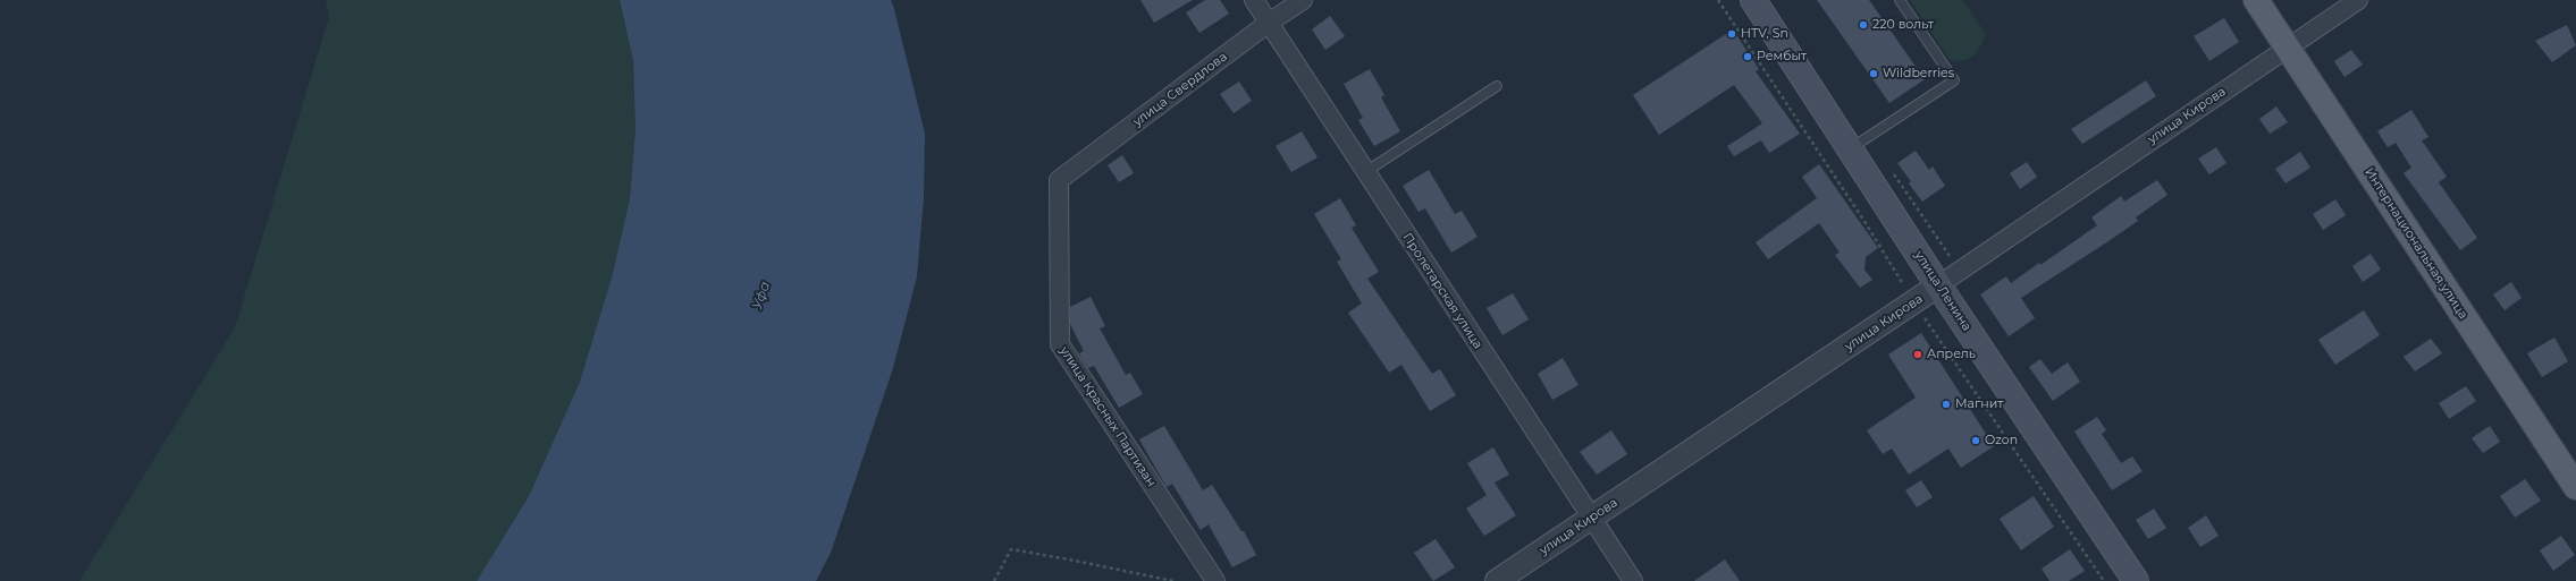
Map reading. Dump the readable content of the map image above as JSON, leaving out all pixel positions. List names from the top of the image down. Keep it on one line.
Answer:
{"streets":{"main road":["Интернациональная улица","улица Ленина"],"street":["улица Свердлова","улица Кирова","Пролетарская улица","улица Красных Партизан"]},"crossings":[["улица Свердлова","Пролетарская улица"],["улица Свердлова","улица Красных Партизан"],["улица Кирова","Интернациональная улица"],["улица Кирова","Пролетарская улица"],["улица Кирова","улица Ленина"]],"water":["Уфа"],"places":["220 вольт","HTV, Sn","Рембыт","Wildberries","Апрель","Магнит","Ozon"]}
